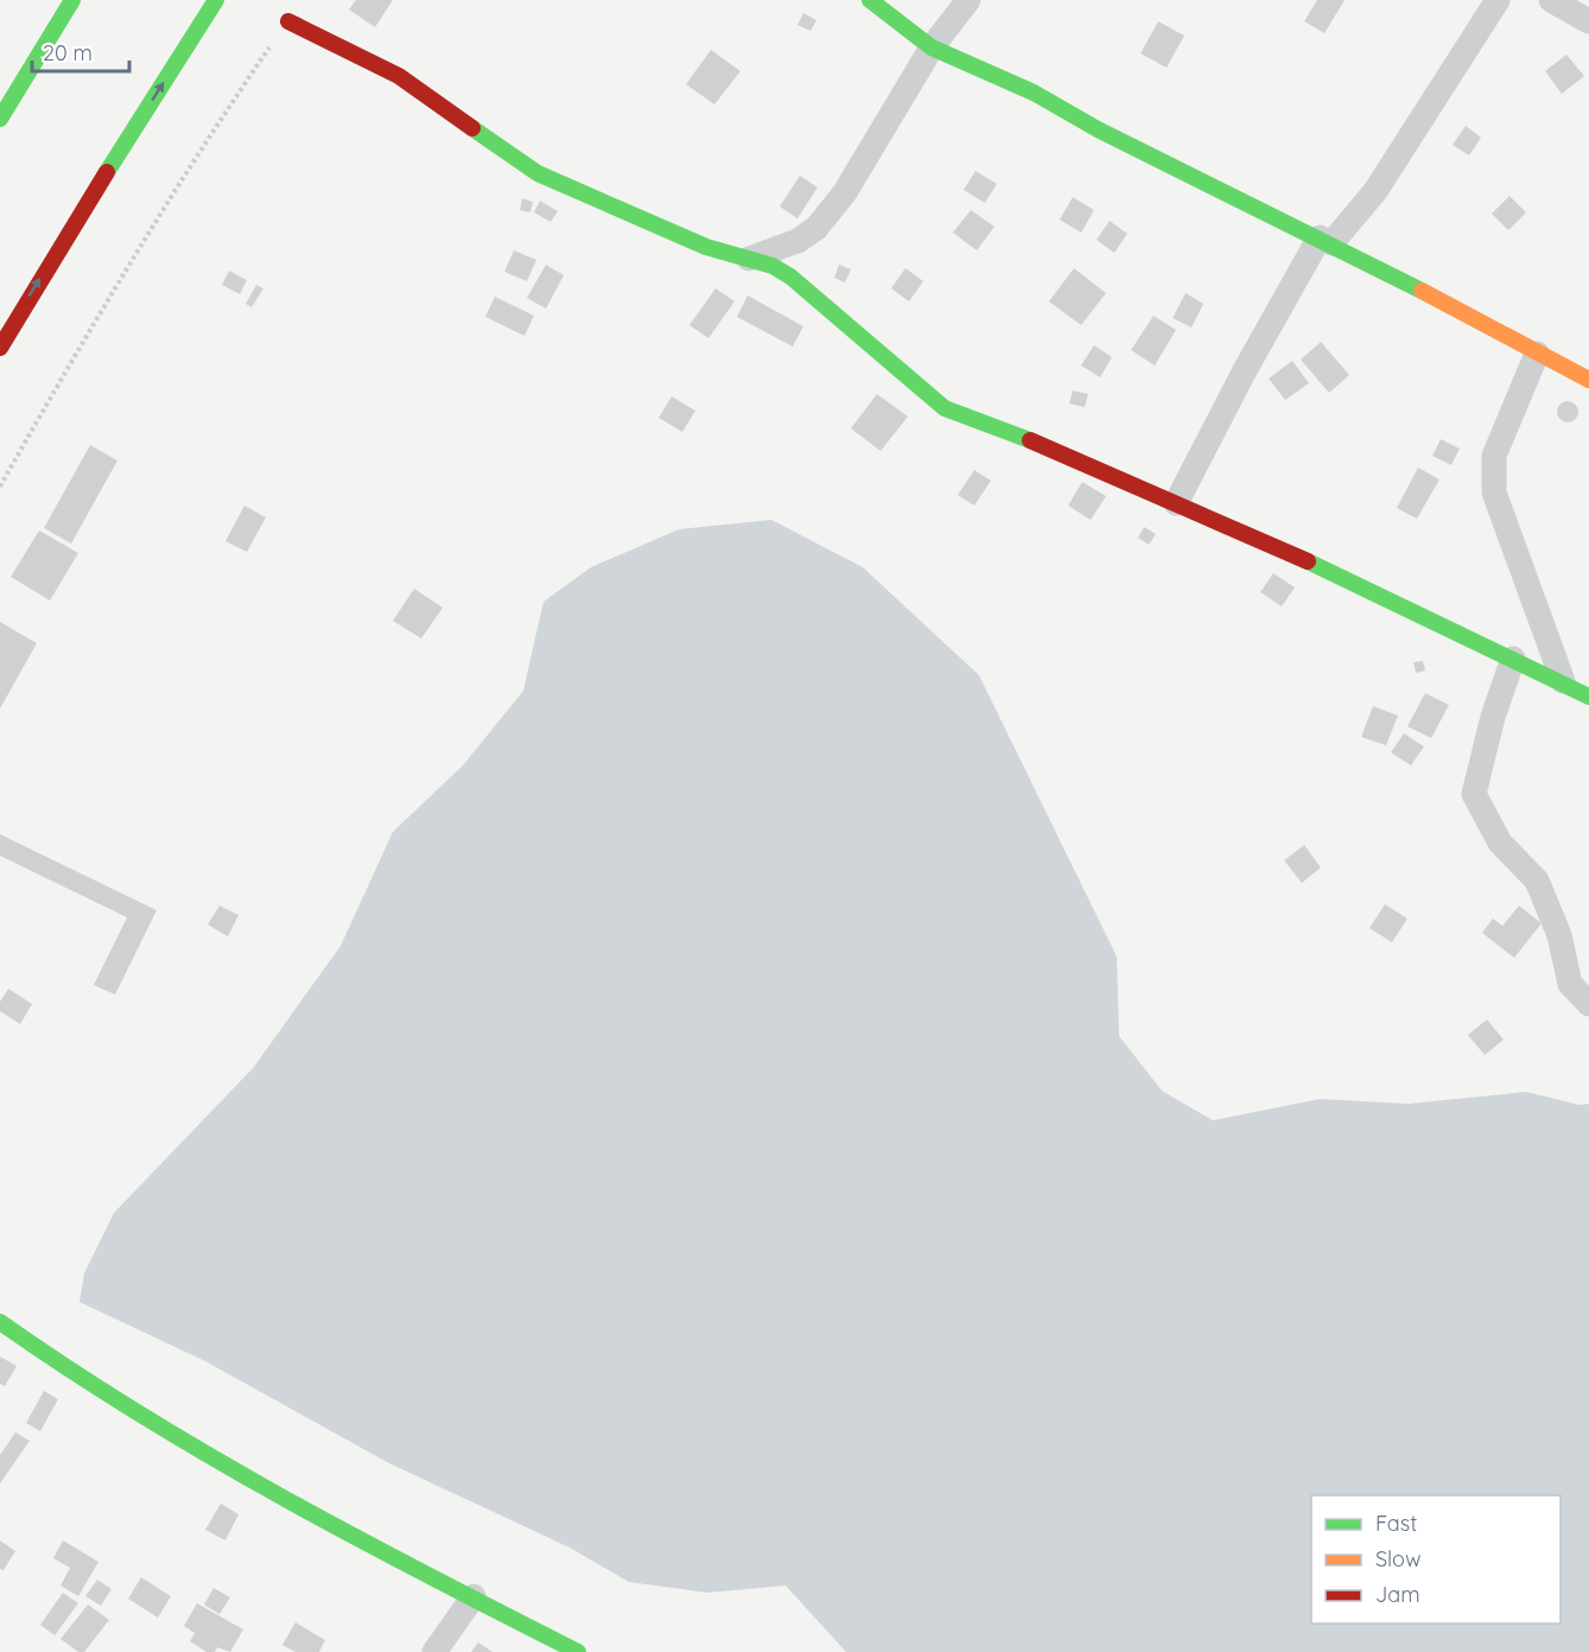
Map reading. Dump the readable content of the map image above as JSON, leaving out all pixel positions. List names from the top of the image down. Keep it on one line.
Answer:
{"legend":["Fast","Slow","Jam"],"scale_bar":"20 m"}
